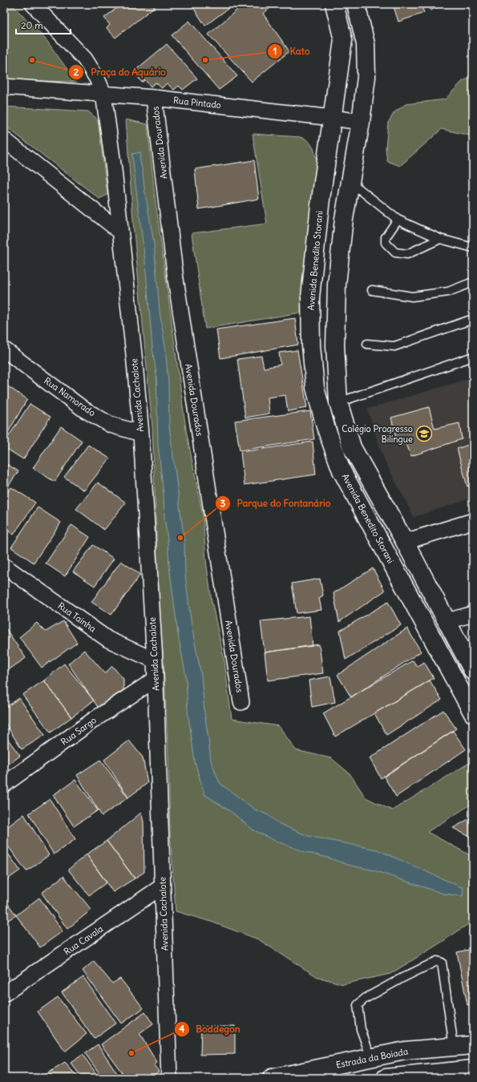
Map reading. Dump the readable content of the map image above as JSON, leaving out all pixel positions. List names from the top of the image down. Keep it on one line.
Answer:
{"streets":{"main road":["Avenida Benedito Storani","Estrada da Boiada"],"street":["Rua Pintado","Avenida Dourados","Avenida Cachalote","Rua Namorado","Rua Tainha","Rua Sargo","Rua Cavala"]},"crossings":[["Rua Pintado","Avenida Dourados"],["Rua Pintado","Avenida Benedito Storani"],["Rua Pintado","Avenida Cachalote"],["Avenida Cachalote","Rua Namorado"],["Avenida Cachalote","Rua Tainha"],["Avenida Cachalote","Rua Sargo"],["Avenida Cachalote","Rua Cavala"]],"places":{"other":["Praça do Aquário","Kato","Parque do Fontanário","Boddegon"],"school or university":["Colégio Progresso Bilíngue"]},"scale_bar":"20 m"}
